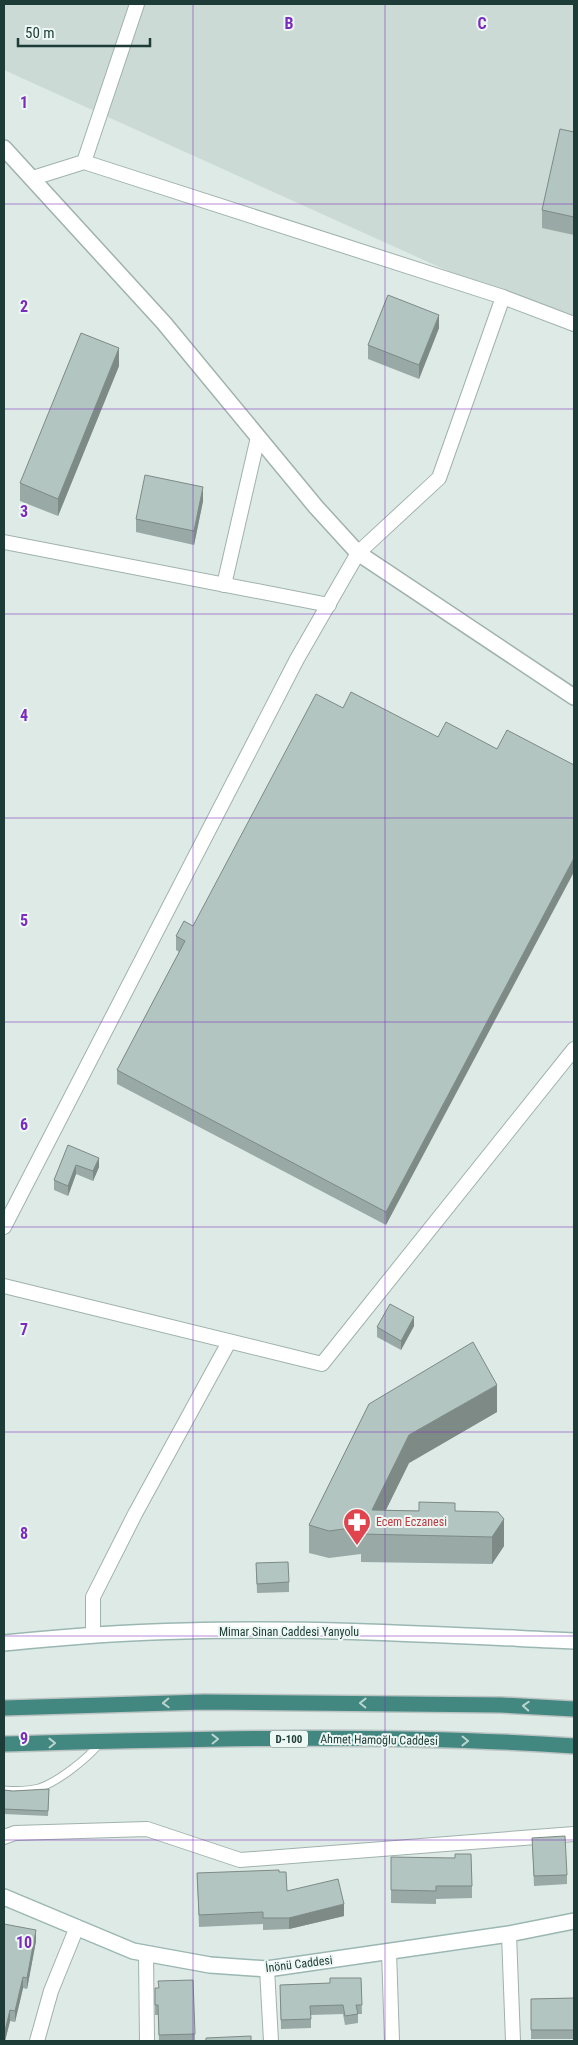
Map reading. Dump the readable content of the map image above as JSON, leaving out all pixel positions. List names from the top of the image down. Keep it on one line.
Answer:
{"streets":{"highway":["D-100","Ahmet Hamoğlu Caddesi"],"main road":["Mimar Sinan Caddesi Yanyolu","İnönü Caddesi"]},"places":{"pharmacy":["Ecem Eczanesi"]},"scale_bar":"50 m","grid":{"columns":["B","C"],"rows":["1","2","3","4","5","6","7","8","9","10"]}}
